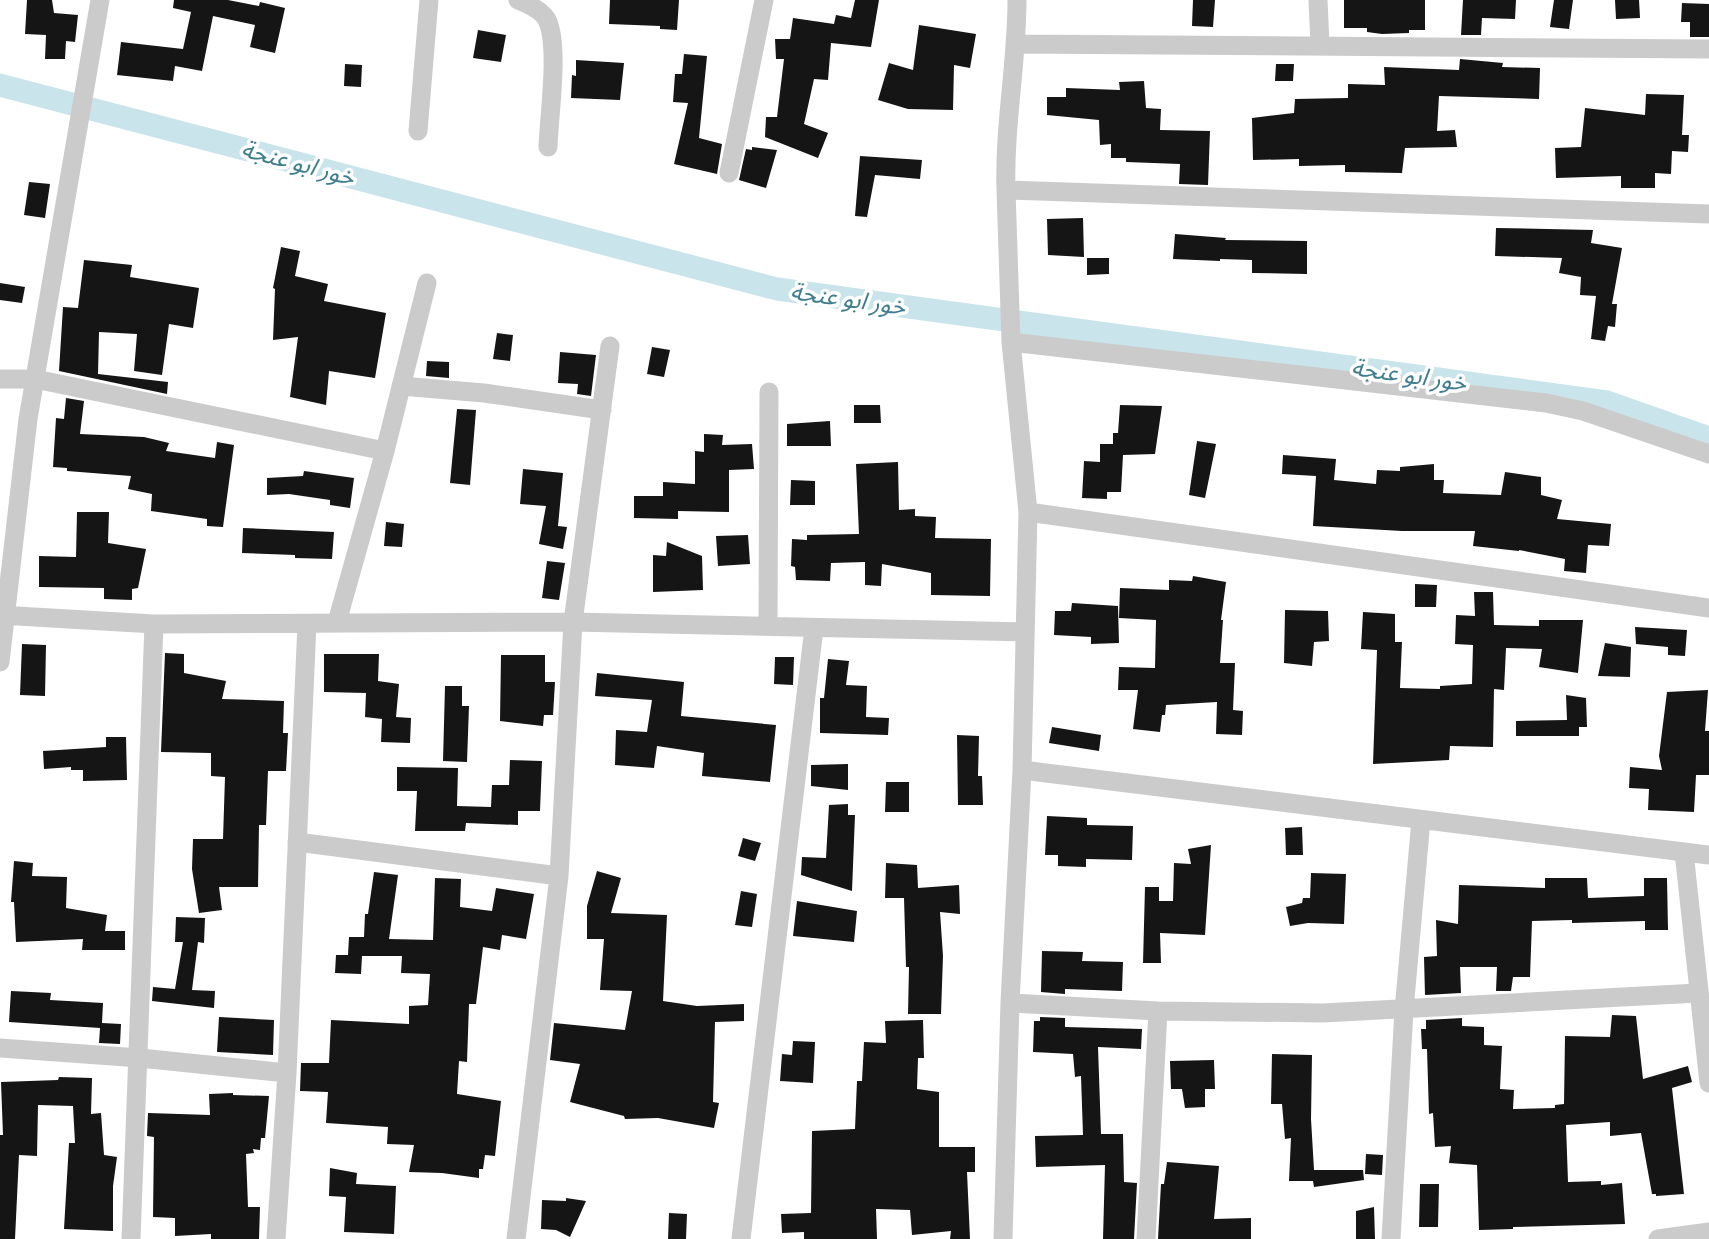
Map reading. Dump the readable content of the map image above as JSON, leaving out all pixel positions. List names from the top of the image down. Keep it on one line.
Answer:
{"water":["خور ابو عنجة"]}
